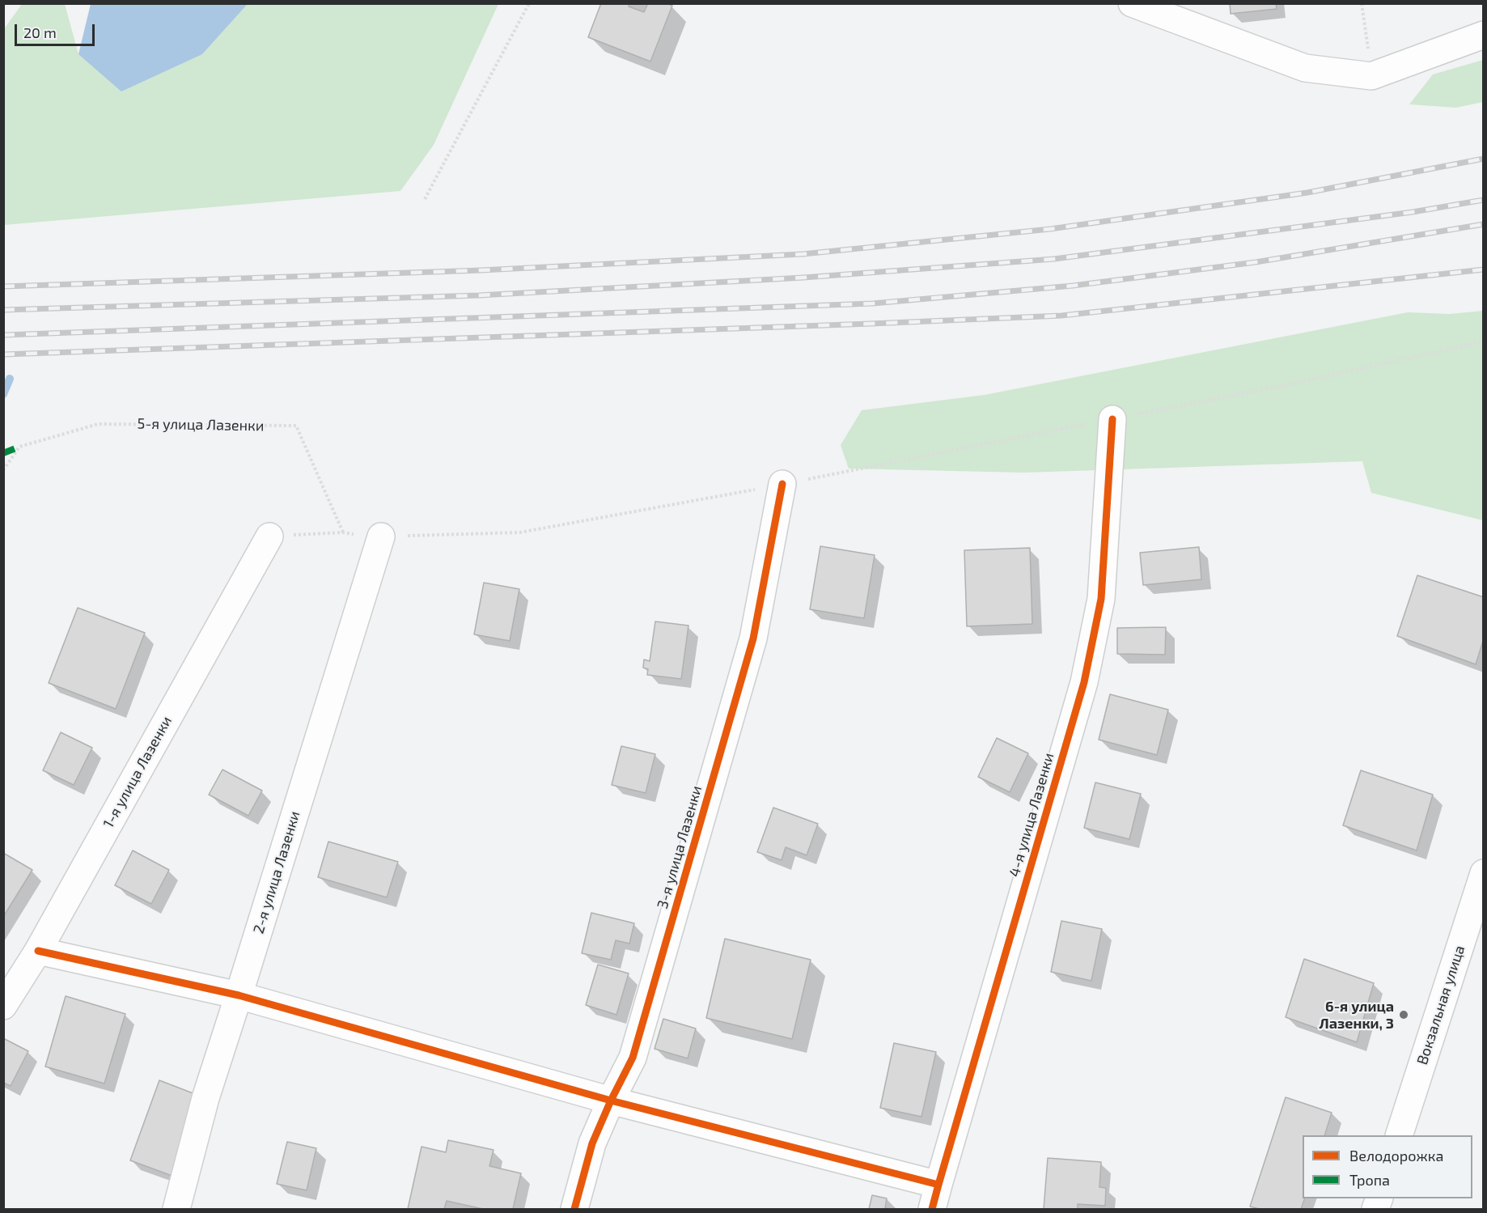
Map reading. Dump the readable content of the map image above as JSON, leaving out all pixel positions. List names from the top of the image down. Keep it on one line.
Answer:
{"streets":{"street":["1-я улица Лазенки","4-я улица Лазенки","3-я улица Лазенки","2-я улица Лазенки","Вокзальная улица"],"path":["5-я улица Лазенки"]},"places":["6-я улица Лазенки, 3"],"legend":["Велодорожка","Тропа"],"scale_bar":"20 m"}
